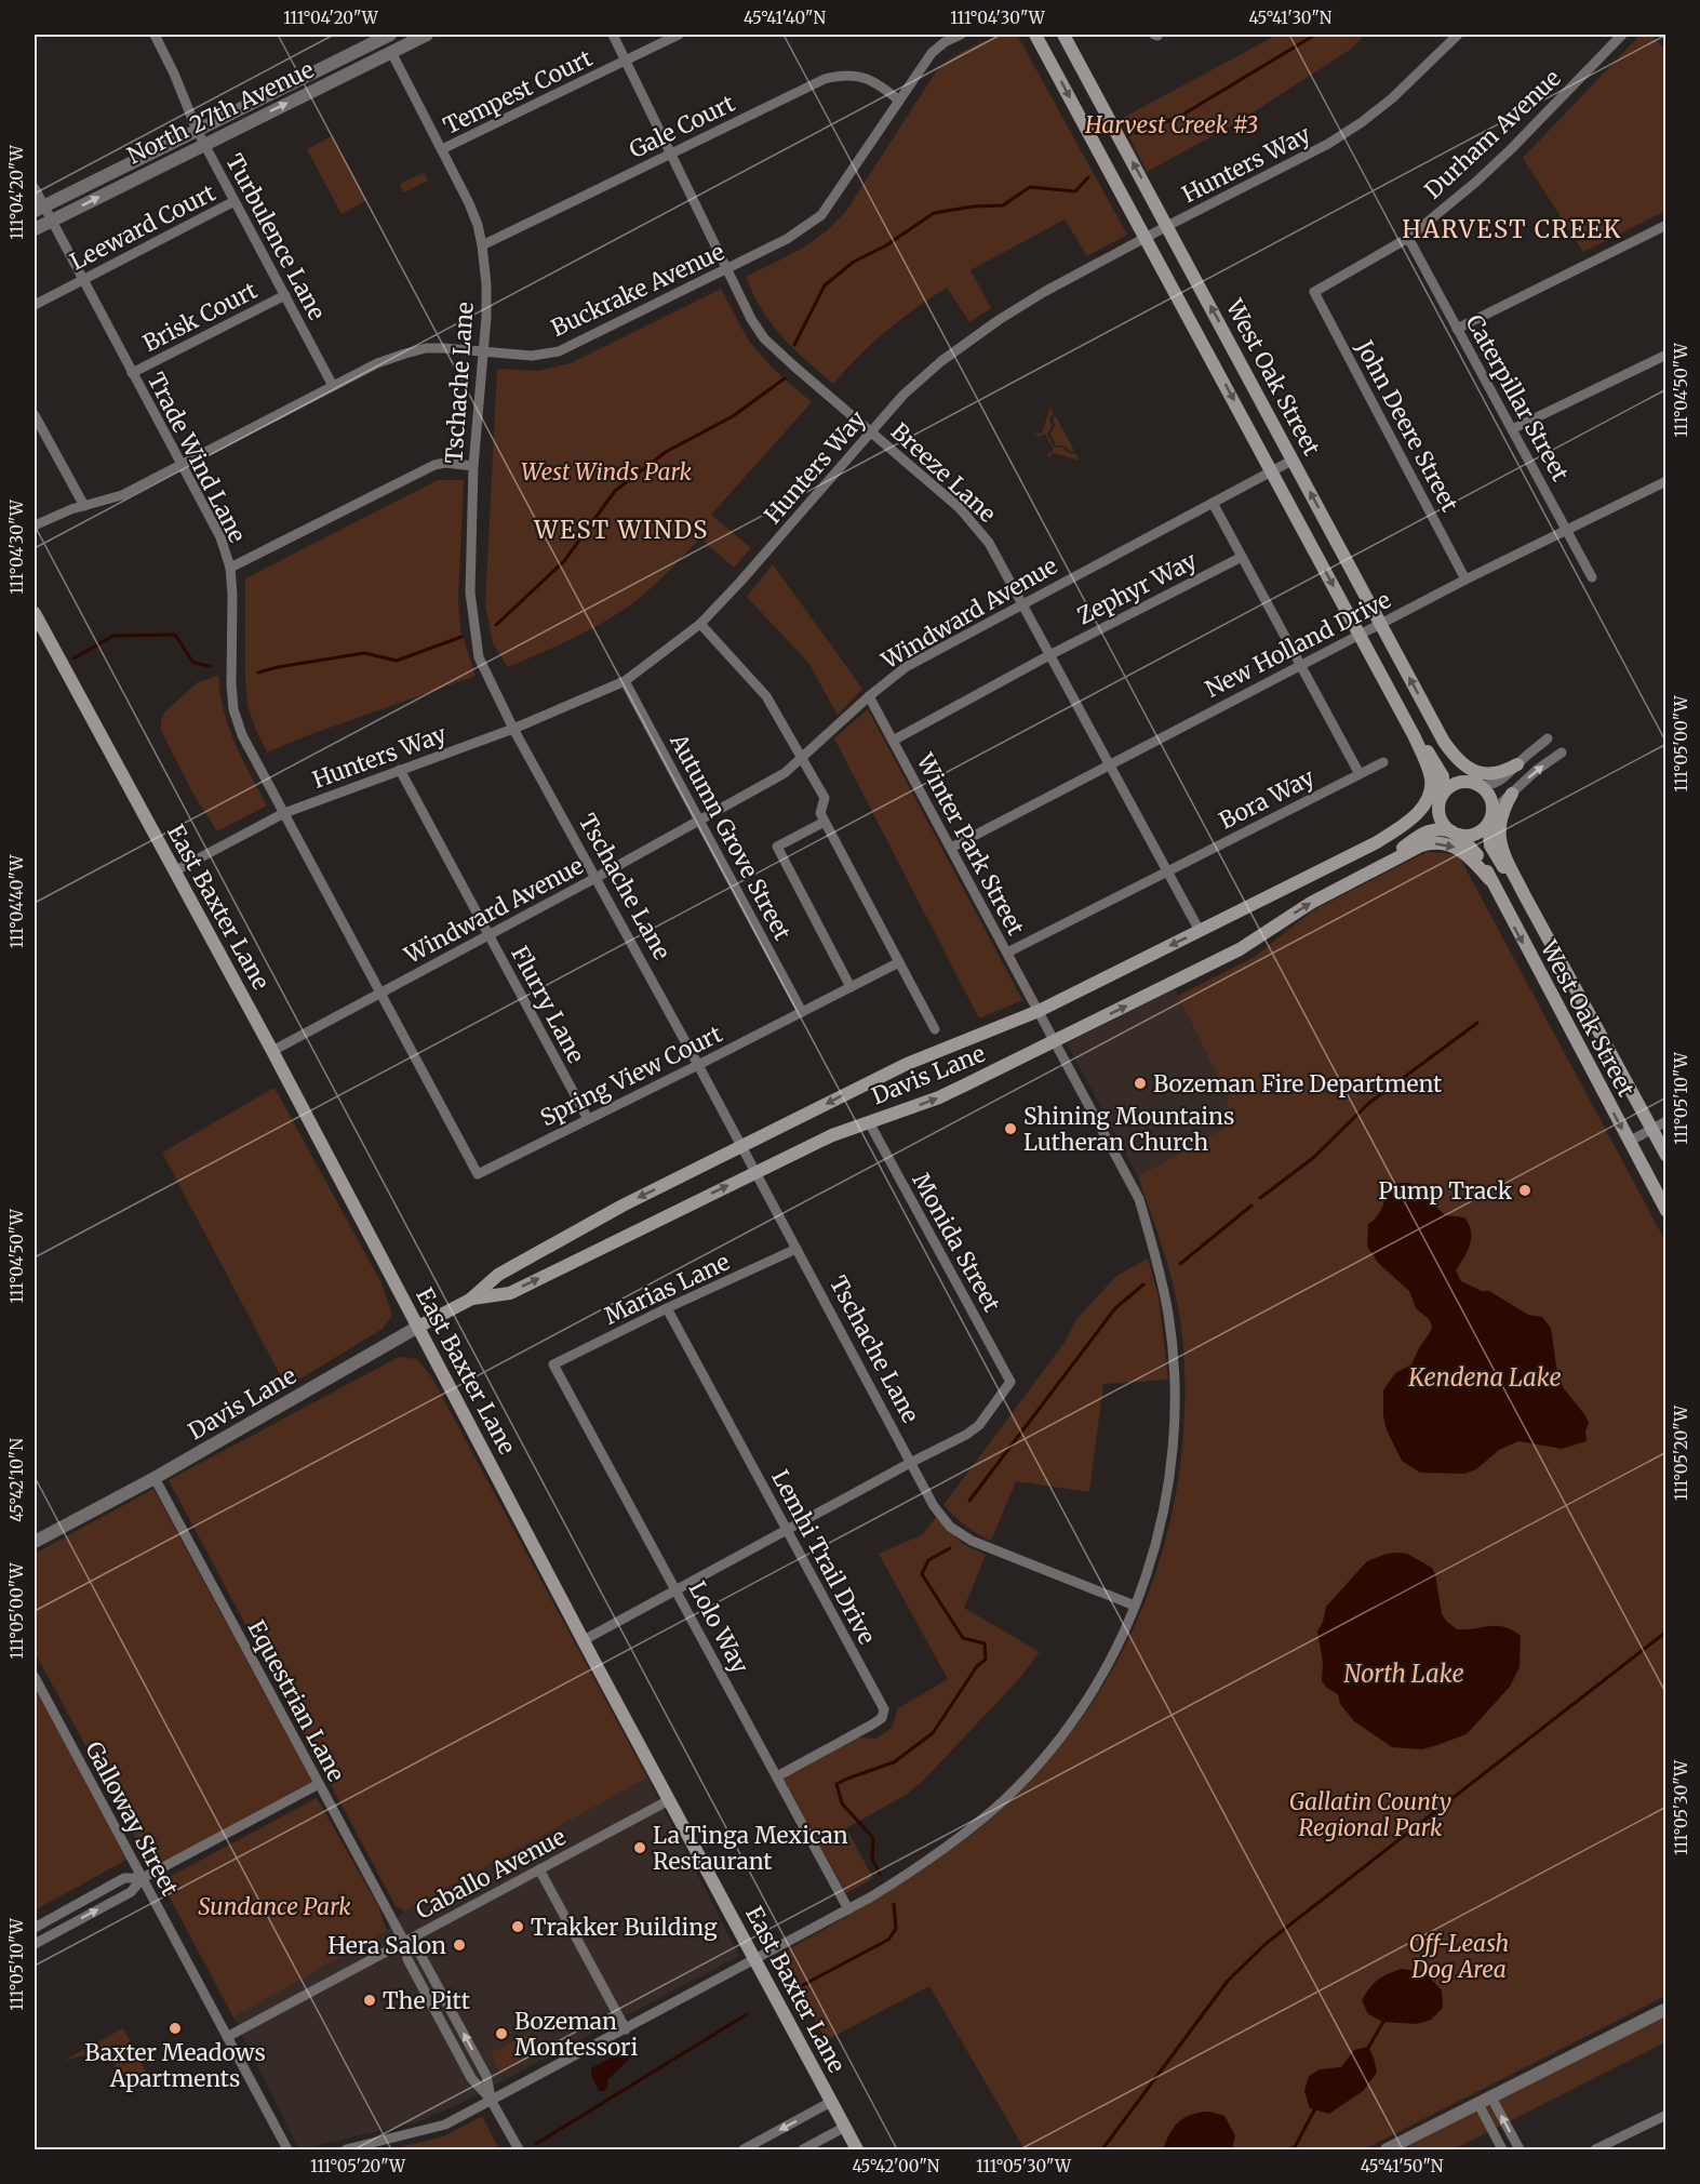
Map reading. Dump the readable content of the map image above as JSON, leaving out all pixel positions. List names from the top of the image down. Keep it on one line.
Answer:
{"streets":{"main road":["West Oak Street","East Baxter Lane","Davis Lane"],"street":["Tempest Court","North 27th Avenue","Gale Court","Durham Avenue","Hunters Way","Leeward Court","Turbulence Lane","Buckrake Avenue","Brisk Court","Tschache Lane","Caterpillar Street","John Deere Street","Trade Wind Lane","Breeze Lane","Zephyr Way","Windward Avenue","New Holland Drive","Bora Way","Autumn Grove Street","Winter Park Street","Flurry Lane","Spring View Court","Monida Street","Marias Lane","Lemhi Trail Drive","Lolo Way","Equestrian Lane","Galloway Street","Caballo Avenue"]},"crossings":[["Tempest Court","Tschache Lane"],["Tempest Court","Breeze Lane"],["North 27th Avenue","Turbulence Lane"],["North 27th Avenue","Tschache Lane"],["North 27th Avenue","Trade Wind Lane"],["Gale Court","Buckrake Avenue"],["Gale Court","Tschache Lane"],["Gale Court","Breeze Lane"],["Durham Avenue","Caterpillar Street"],["Durham Avenue","John Deere Street"],["Hunters Way","West Oak Street"],["Hunters Way","Tschache Lane"],["Hunters Way","Trade Wind Lane"],["Hunters Way","Breeze Lane"],["Hunters Way","Autumn Grove Street"],["Hunters Way","East Baxter Lane"],["Hunters Way","Flurry Lane"],["Leeward Court","Turbulence Lane"],["Leeward Court","Trade Wind Lane"],["Turbulence Lane","Buckrake Avenue"],["Turbulence Lane","Brisk Court"],["Buckrake Avenue","Tschache Lane"],["Buckrake Avenue","Trade Wind Lane"],["Buckrake Avenue","Breeze Lane"],["Brisk Court","Trade Wind Lane"],["West Oak Street","Windward Avenue"],["West Oak Street","New Holland Drive"],["Tschache Lane","Windward Avenue"],["Tschache Lane","Winter Park Street"],["Tschache Lane","Davis Lane"],["Tschache Lane","Spring View Court"],["Tschache Lane","Monida Street"],["Tschache Lane","Marias Lane"],["Caterpillar Street","New Holland Drive"],["John Deere Street","New Holland Drive"],["Trade Wind Lane","Windward Avenue"],["Trade Wind Lane","Spring View Court"],["Breeze Lane","Zephyr Way"],["Breeze Lane","Windward Avenue"],["Breeze Lane","New Holland Drive"],["Breeze Lane","Bora Way"],["Breeze Lane","Davis Lane"],["Zephyr Way","Winter Park Street"],["Windward Avenue","Autumn Grove Street"],["Windward Avenue","Winter Park Street"],["Windward Avenue","East Baxter Lane"],["Windward Avenue","Flurry Lane"],["New Holland Drive","Winter Park Street"],["Bora Way","Winter Park Street"],["Autumn Grove Street","Spring View Court"],["Winter Park Street","East Baxter Lane"],["Winter Park Street","Davis Lane"],["Winter Park Street","Lolo Way"],["Winter Park Street","Equestrian Lane"],["East Baxter Lane","Davis Lane"],["East Baxter Lane","Caballo Avenue"],["Flurry Lane","Spring View Court"],["Davis Lane","Monida Street"],["Davis Lane","Equestrian Lane"],["Marias Lane","Lemhi Trail Drive"],["Marias Lane","Lolo Way"],["Lemhi Trail Drive","Lolo Way"],["Equestrian Lane","Caballo Avenue"],["Galloway Street","Caballo Avenue"]],"districts":["HARVEST CREEK","WEST WINDS"],"water":["Kendena Lake","North Lake"],"parks":["Harvest Creek #3","West Winds Park","Gallatin County Regional Park","Sundance Park","Off-Leash Dog Area"],"places":["Bozeman Fire Department","Shining Mountains Lutheran Church","Pump Track","La Tinga Mexican Restaurant","Trakker Building","Hera Salon","The Pitt","Baxter Meadows Apartments","Bozeman Montessori"],"coordinates":["111°04'20\"W","45°41'40\"N","111°04'30\"W","45°41'30\"N","111°04'50\"W","111°05'00\"W","111°04'40\"W","111°05'10\"W","111°05'20\"W","45°42'10\"N","111°05'30\"W","45°42'00\"N","45°41'50\"N"]}
